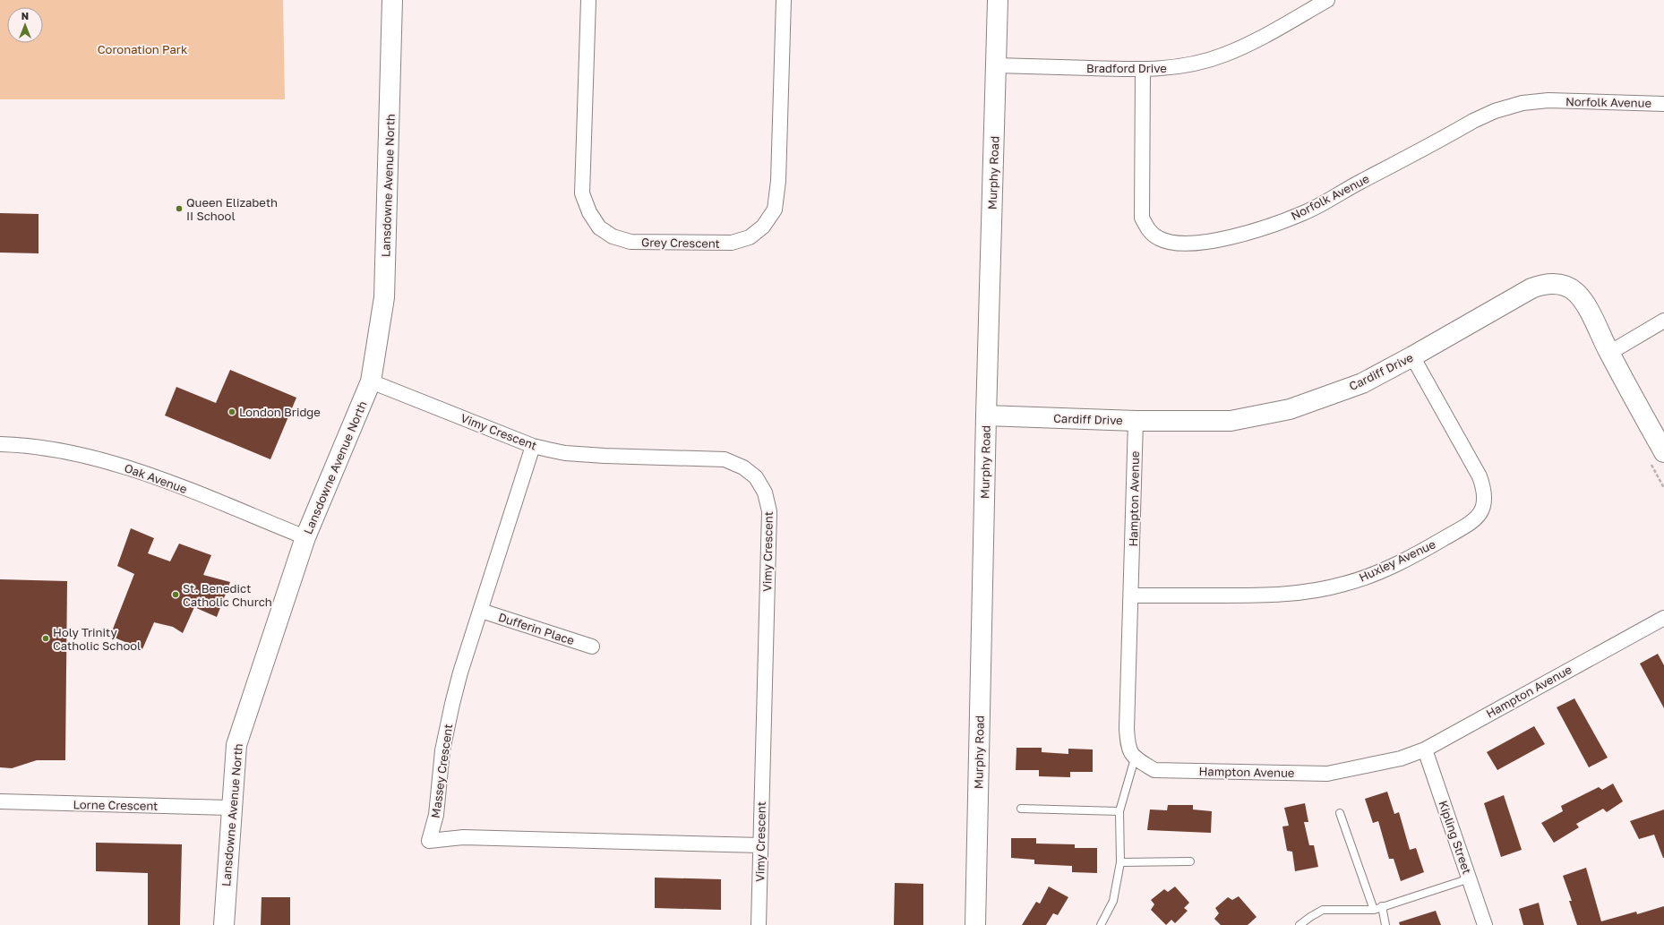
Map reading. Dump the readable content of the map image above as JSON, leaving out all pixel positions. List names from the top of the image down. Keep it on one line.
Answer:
{"streets":{"street":["Bradford Drive","Norfolk Avenue","Murphy Road","Lansdowne Avenue North","Grey Crescent","Cardiff Drive","Vimy Crescent","Oak Avenue","Hampton Avenue","Huxley Avenue","Dufferin Place","Massey Crescent","Lorne Crescent","Kipling Street"]},"crossings":[["Bradford Drive","Norfolk Avenue"],["Bradford Drive","Murphy Road"],["Murphy Road","Cardiff Drive"],["Lansdowne Avenue North","Vimy Crescent"],["Lansdowne Avenue North","Oak Avenue"],["Lansdowne Avenue North","Lorne Crescent"],["Cardiff Drive","Hampton Avenue"],["Cardiff Drive","Huxley Avenue"],["Vimy Crescent","Massey Crescent"],["Hampton Avenue","Huxley Avenue"],["Hampton Avenue","Kipling Street"],["Dufferin Place","Massey Crescent"]],"parks":["Coronation Park"],"places":["Queen Elizabeth II School","London Bridge","St. Benedict Catholic Church","Holy Trinity Catholic School"],"north":"top"}
